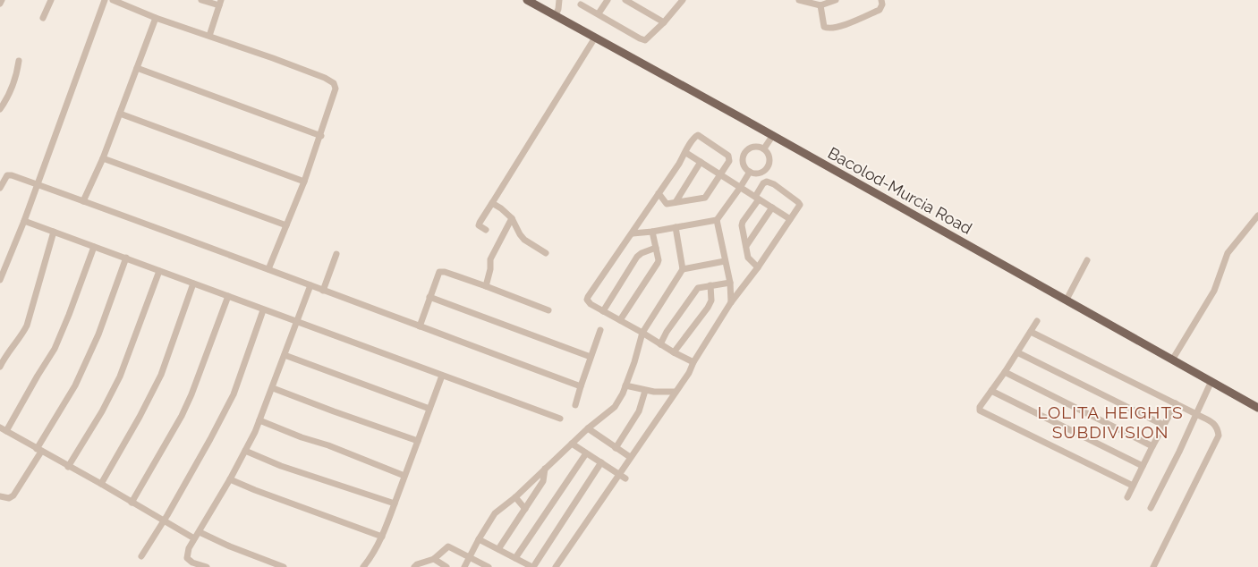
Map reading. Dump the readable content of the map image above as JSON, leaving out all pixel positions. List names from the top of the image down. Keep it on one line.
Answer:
{"streets":{"main road":["Bacolod-Murcia Road"]},"districts":["LOLITA HEIGHTS SUBDIVISION"]}
